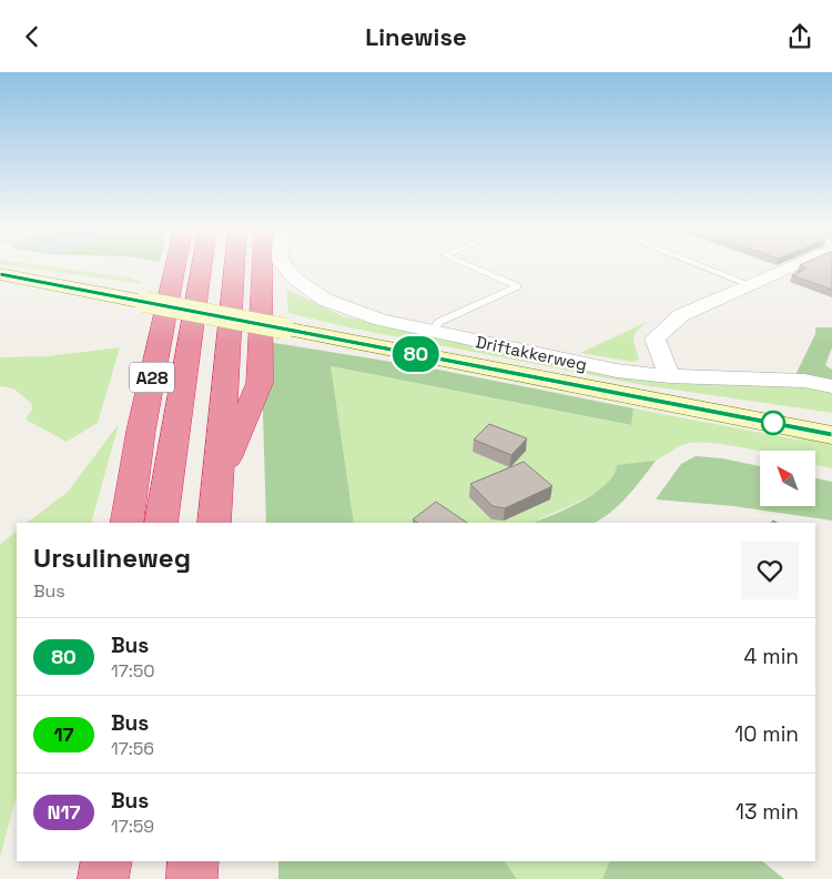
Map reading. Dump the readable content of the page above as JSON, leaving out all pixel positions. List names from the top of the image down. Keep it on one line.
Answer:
{"streets":{"highway":["A28"],"street":["Driftakkerweg"]},"lines":["bus line 80"],"north":"top left","page":{"header":"Linewise","on_map":"80","heading":["Ursulineweg","Bus"],"list":[{"mark":"80","name":"Bus","note":"17:50","value":"4 min"},{"mark":"17","name":"Bus","note":"17:56","value":"10 min"},{"mark":"N17","name":"Bus","note":"17:59","value":"13 min"}]}}
